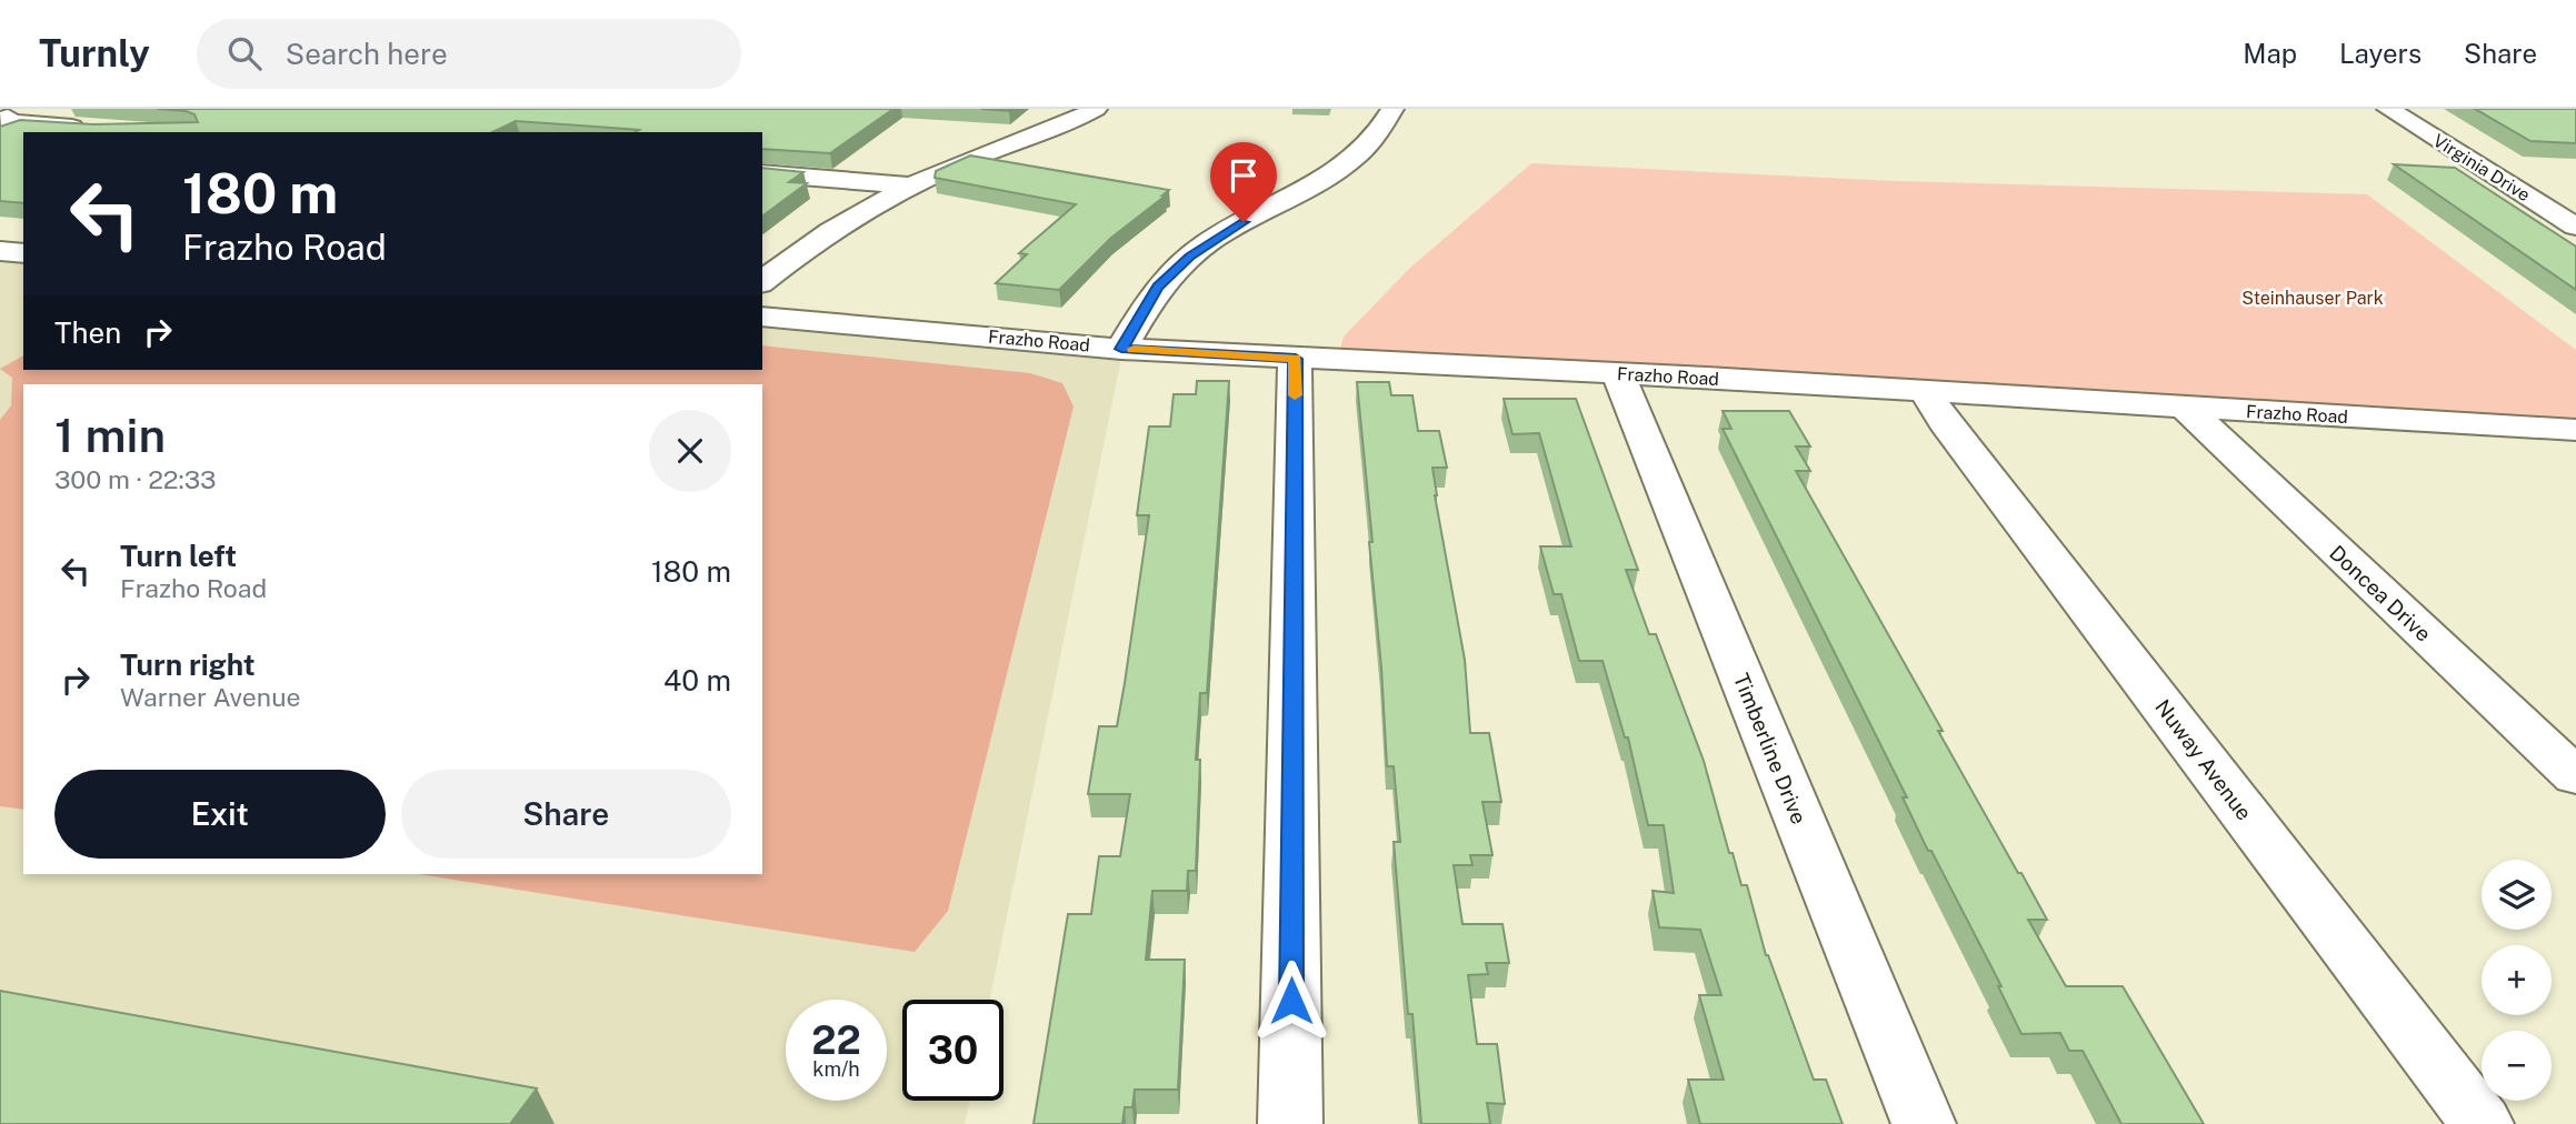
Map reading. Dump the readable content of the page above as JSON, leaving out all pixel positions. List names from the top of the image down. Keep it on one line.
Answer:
{"streets":{"street":["Virginia Drive","Frazho Road","Doncea Drive","Timberline Drive","Nuway Avenue"]},"crossings":[["Frazho Road","Doncea Drive"],["Frazho Road","Timberline Drive"],["Frazho Road","Nuway Avenue"]],"parks":["Steinhauser Park"],"page":{"header":"Turnly","search":"Search here","nav":["Map","Layers","Share"],"turn":["180 m","Frazho Road"],"then":"Then","heading":["1 min","300 m · 22:33"],"list":[{"name":"Turn left","note":"Frazho Road","value":"180 m"},{"name":"Turn right","note":"Warner Avenue","value":"40 m"}],"buttons":["Exit","Share"],"map_buttons":["+","−"],"speed":"22 km/h","limit":"30"}}
